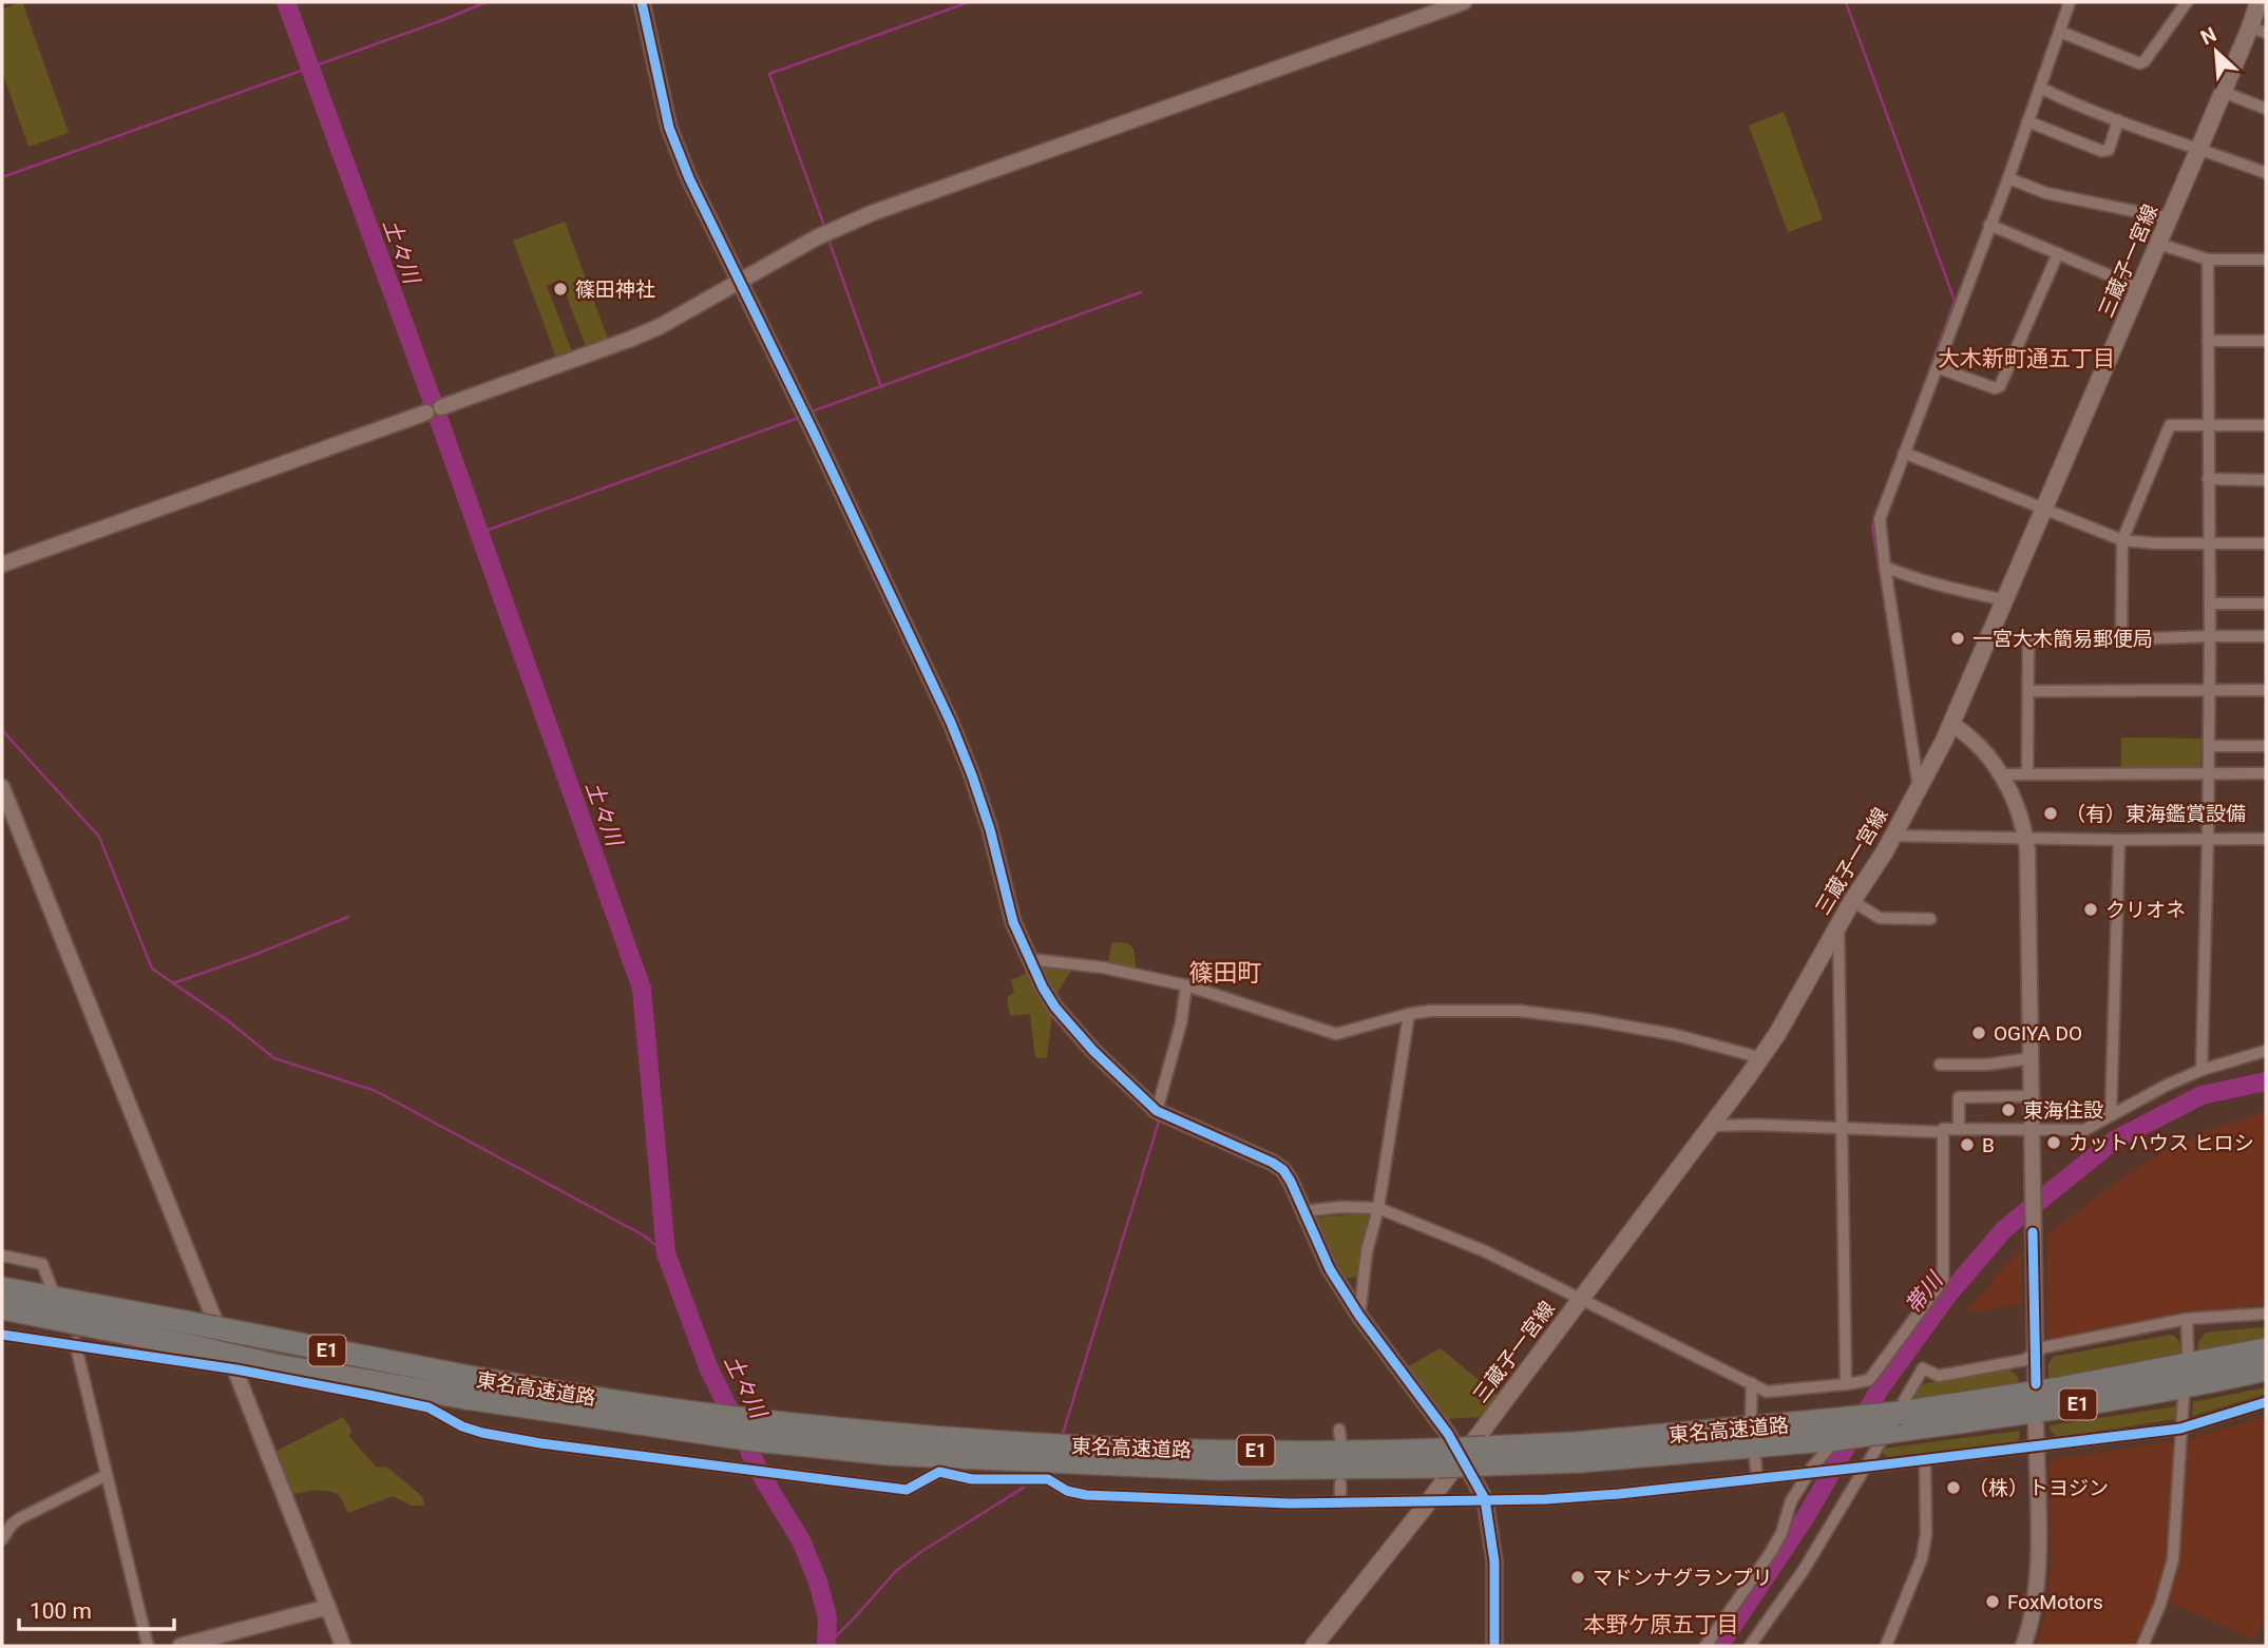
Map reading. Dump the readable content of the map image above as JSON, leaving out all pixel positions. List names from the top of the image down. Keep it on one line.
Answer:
{"streets":{"highway":["E1","東名高速道路"],"main road":["三蔵子一宮線"]},"crossings":[["三蔵子一宮線","東名高速道路"]],"districts":["大木新町通五丁目","篠田町","本野ケ原五丁目"],"water":["土々川","帯川"],"places":["篠田神社","一宮大木簡易郵便局","（有）東海鑑賞設備","クリオネ","OGIYA DO","東海住設","カットハウス ヒロシ","B","（株）トヨジン","マドンナグランプリ","FoxMotors"],"scale_bar":"100 m","north":"top left"}
